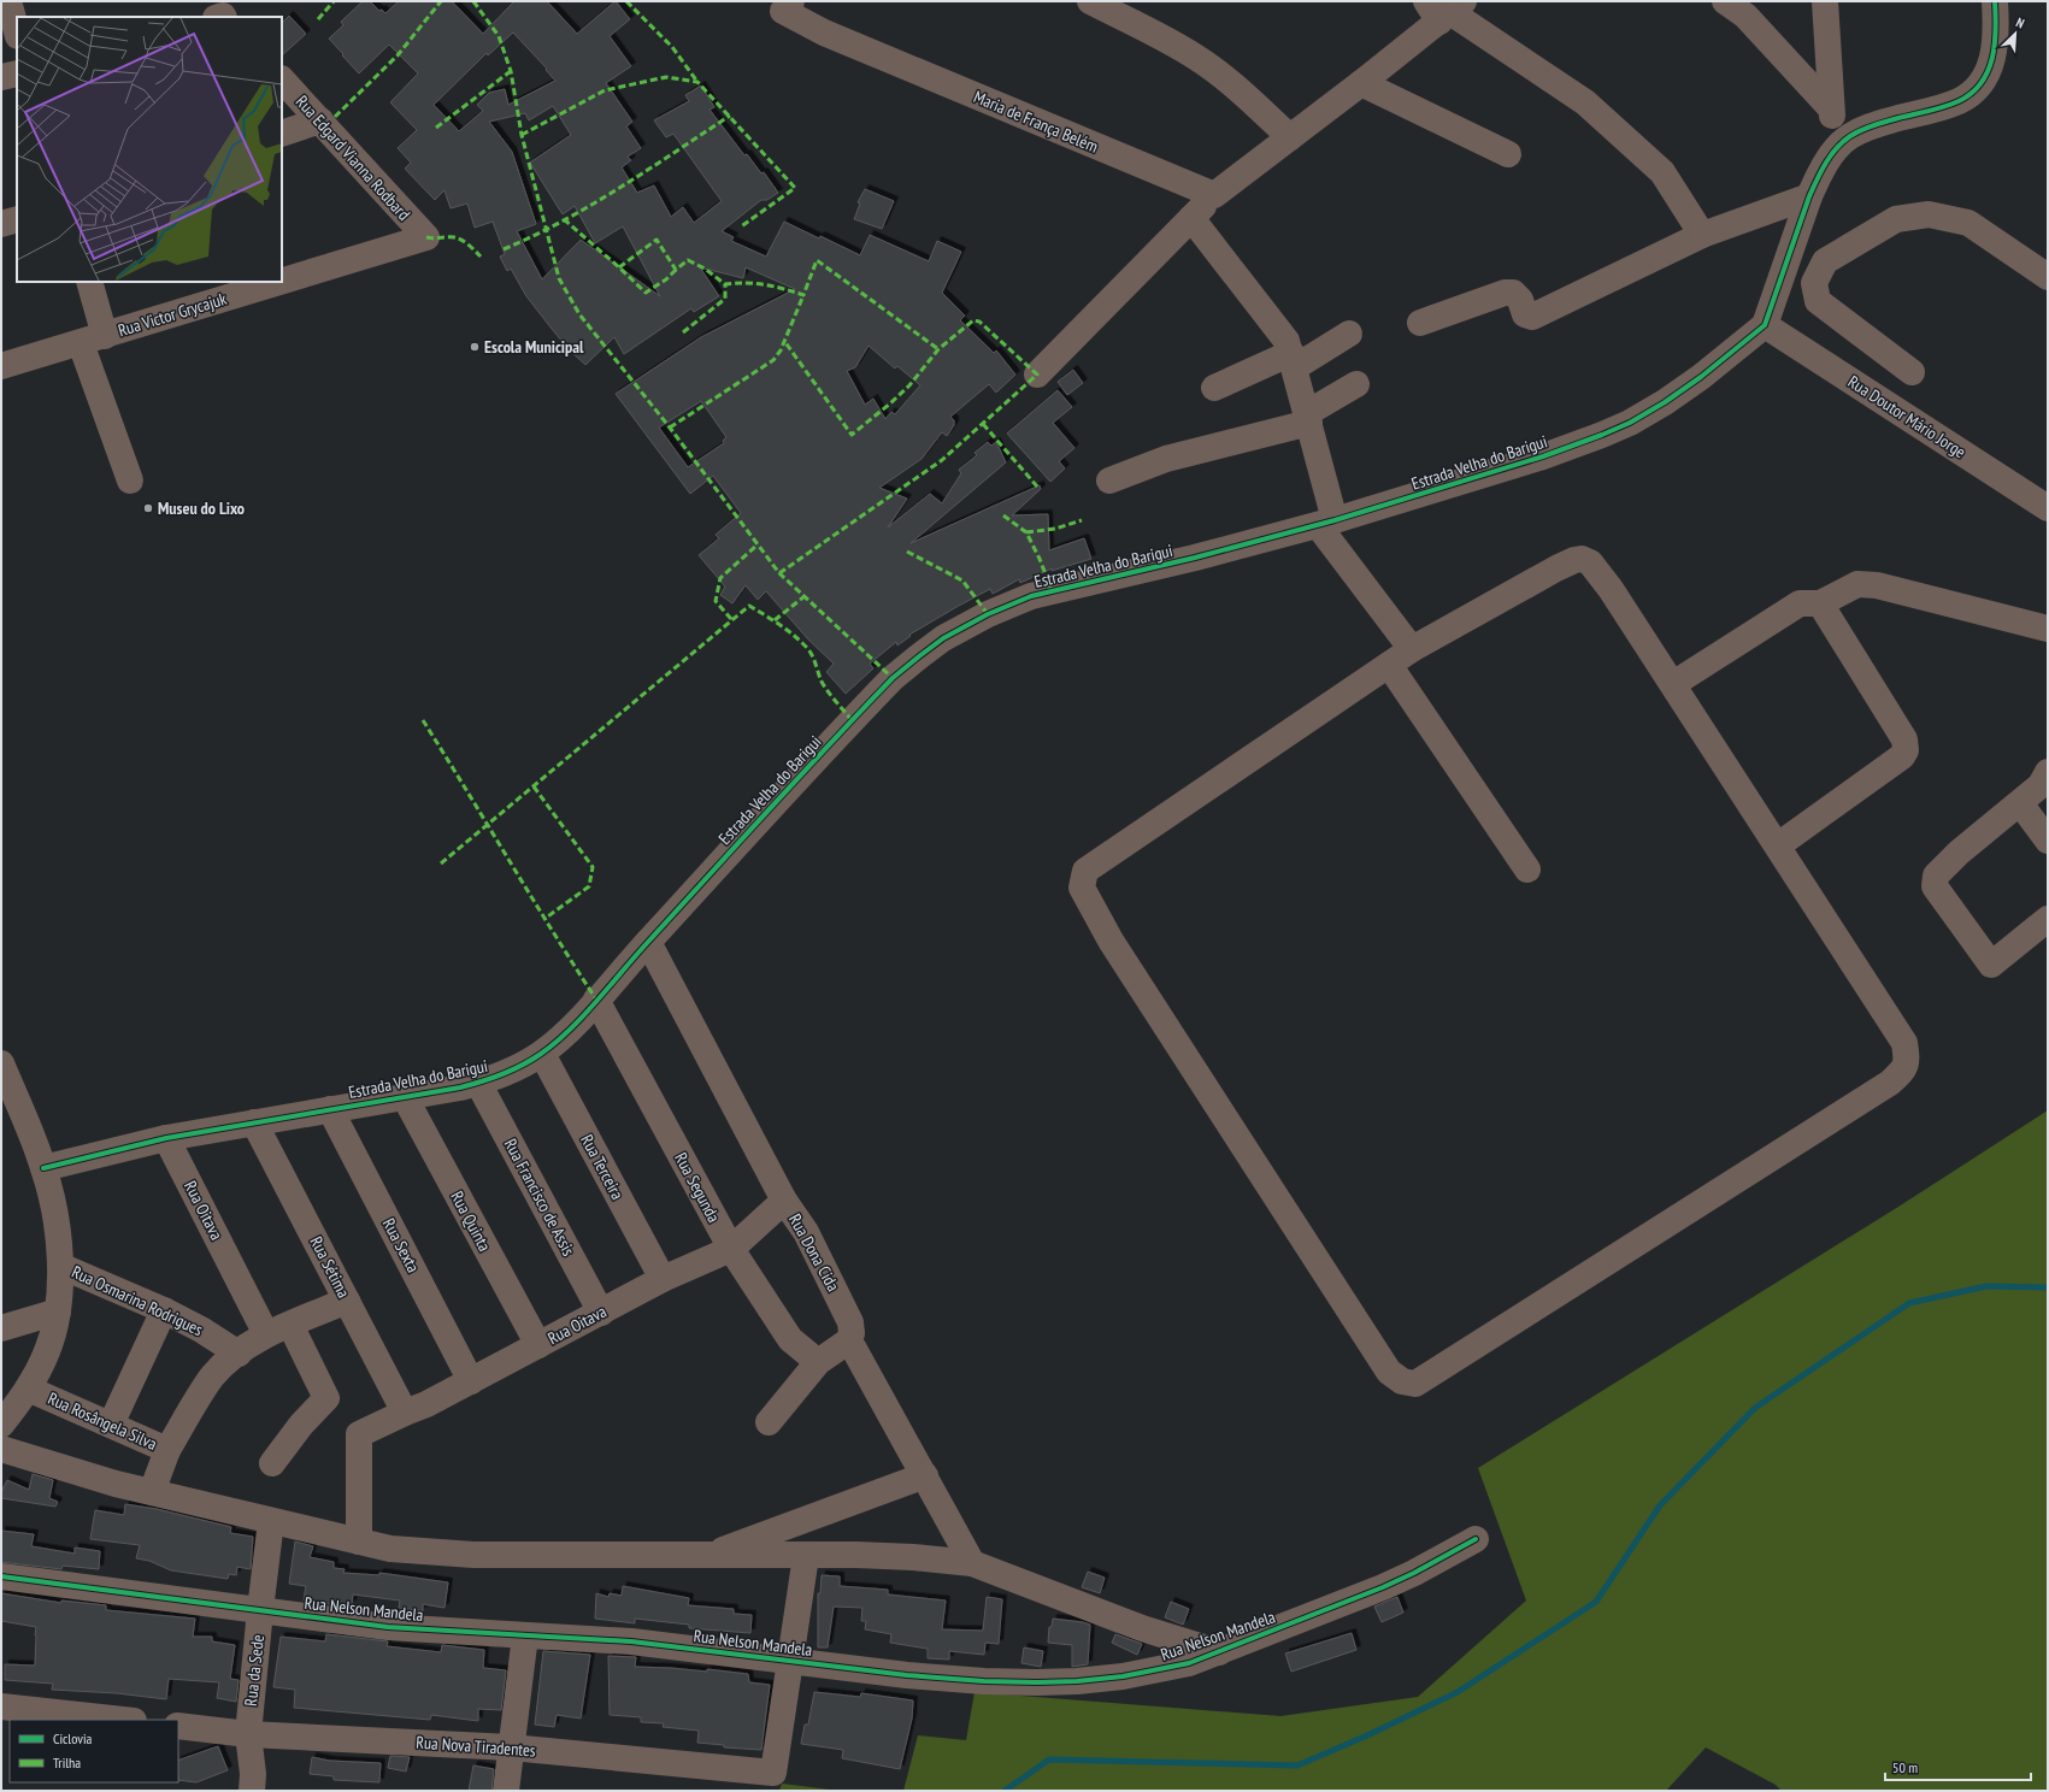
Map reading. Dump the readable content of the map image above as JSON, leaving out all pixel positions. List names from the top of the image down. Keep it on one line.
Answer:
{"streets":{"street":["Maria de França Belém","Rua Edgard Vianna Rodbard","Rua Victor Grycajuk","Rua Doutor Mário Jorge","Estrada Velha do Barigui","Rua Terceira","Rua Segunda","Rua Francisco de Assis","Rua Oitava","Rua Quinta","Rua Sexta","Rua Dona Cida","Rua Sétima","Rua Osmarina Rodrigues","Rua Rosângela Silva","Rua Nelson Mandela","Rua da Sede","Rua Nova Tiradentes"]},"crossings":[["Rua Edgard Vianna Rodbard","Rua Victor Grycajuk"],["Rua Doutor Mário Jorge","Estrada Velha do Barigui"],["Estrada Velha do Barigui","Rua Terceira"],["Estrada Velha do Barigui","Rua Segunda"],["Estrada Velha do Barigui","Rua Francisco de Assis"],["Estrada Velha do Barigui","Rua Oitava"],["Estrada Velha do Barigui","Rua Quinta"],["Estrada Velha do Barigui","Rua Sexta"],["Estrada Velha do Barigui","Rua Dona Cida"],["Estrada Velha do Barigui","Rua Sétima"],["Rua Terceira","Rua Oitava"],["Rua Segunda","Rua Oitava"],["Rua Francisco de Assis","Rua Oitava"],["Rua Oitava","Rua Quinta"],["Rua Oitava","Rua Sexta"],["Rua Oitava","Rua Dona Cida"],["Rua Oitava","Rua Sétima"],["Rua Oitava","Rua Rosângela Silva"],["Rua Sétima","Rua Rosângela Silva"],["Rua Osmarina Rodrigues","Rua Rosângela Silva"],["Rua Nelson Mandela","Rua da Sede"],["Rua Nelson Mandela","Rua Nova Tiradentes"],["Rua da Sede","Rua Nova Tiradentes"]],"places":["Escola Municipal","Museu do Lixo"],"legend":["Ciclovia","Trilha"],"scale_bar":"50 m","north":"top right"}
